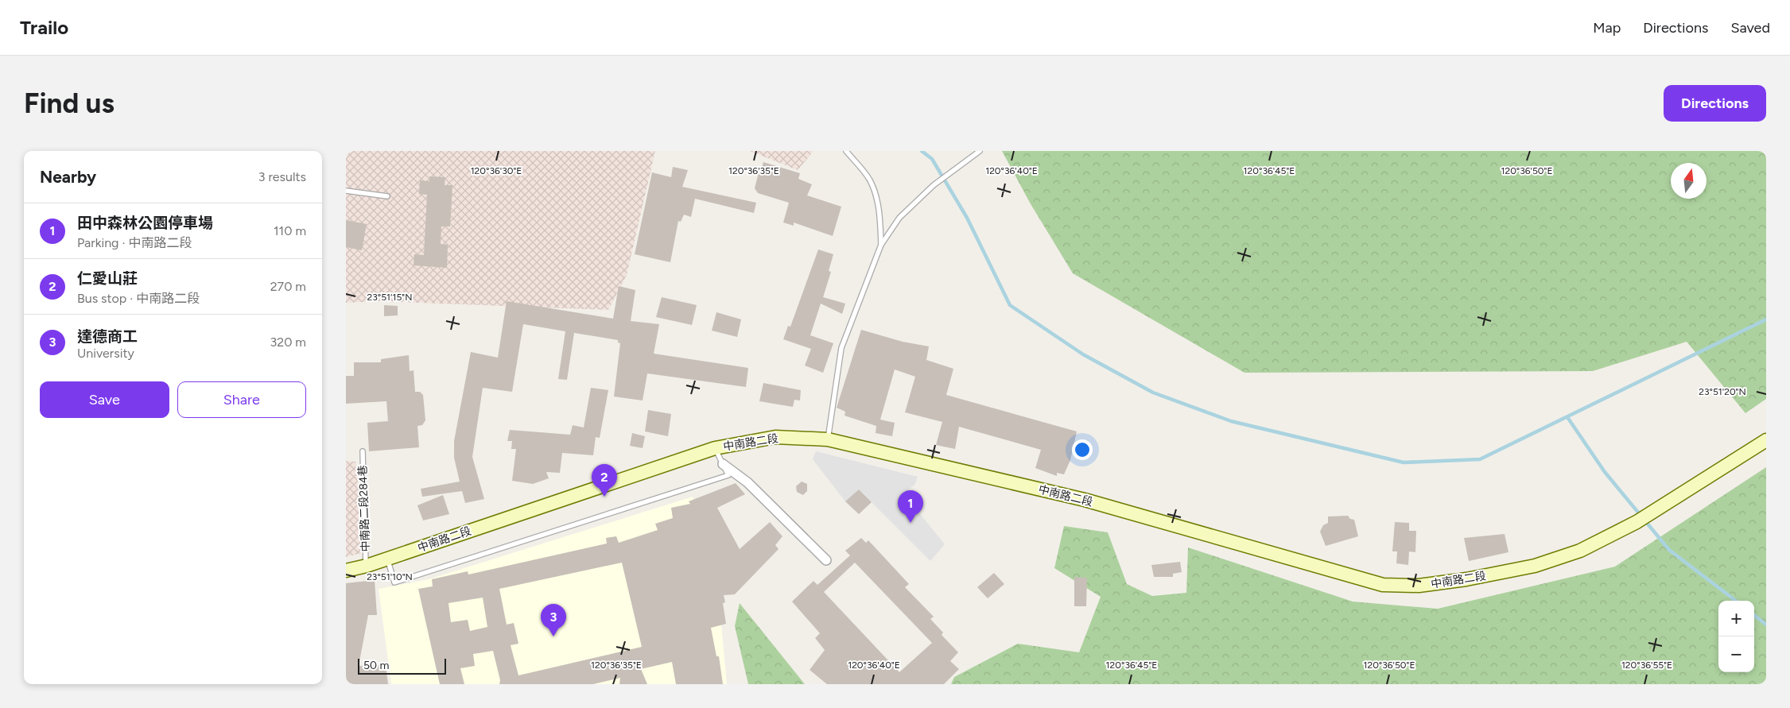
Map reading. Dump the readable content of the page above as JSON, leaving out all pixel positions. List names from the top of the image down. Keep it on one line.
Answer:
{"streets":{"main road":["中南路二段"],"lane":["中南路二段284巷"]},"crossings":[["中南路二段","中南路二段284巷"]],"scale_bar":"50 m","north":"top","page":{"header":"Trailo","nav":["Map","Directions","Saved"],"buttons":["Directions",["Save","Share"]],"title":"Find us","heading":["Nearby","3 results"],"list":[{"mark":"1","name":"田中森林公園停車場","note":"Parking · 中南路二段","value":"110 m"},{"mark":"2","name":"仁愛山莊","note":"Bus stop · 中南路二段","value":"270 m"},{"mark":"3","name":"達德商工","note":"University","value":"320 m"}],"pins":["2","1","3"],"map_buttons":["+","−"],"scale":"50 m"},"coordinates":["120°36'30\"E","120°36'35\"E","120°36'40\"E","120°36'45\"E","120°36'50\"E","23°51'15\"N","23°51'20\"N","23°51'10\"N","120°36'55\"E"]}
